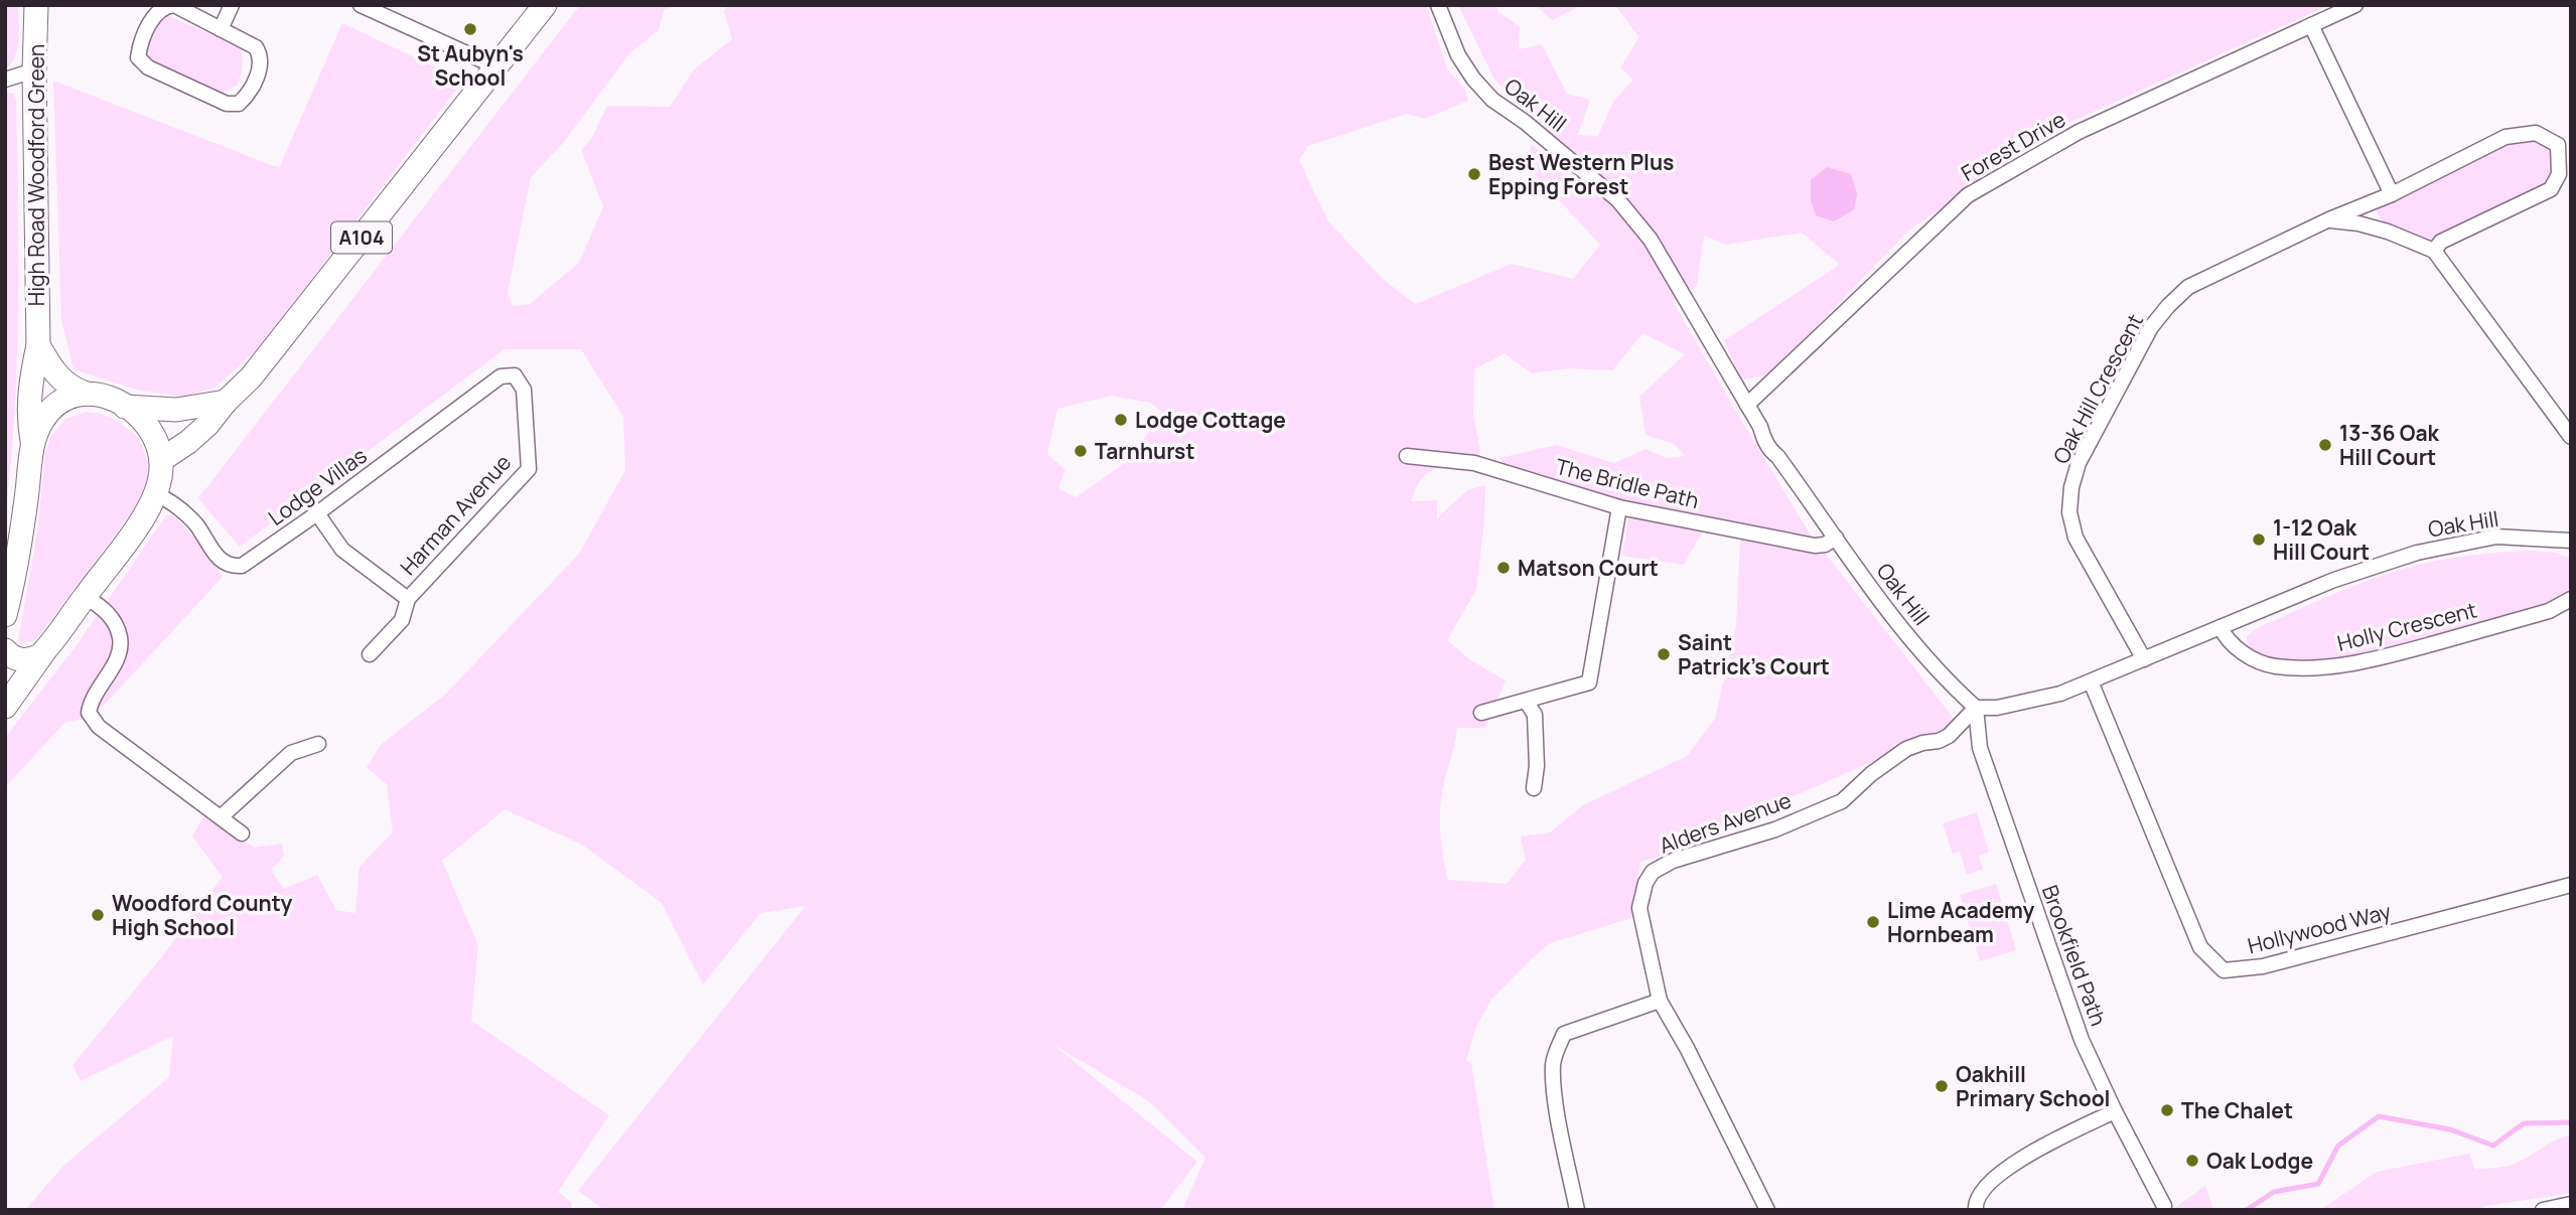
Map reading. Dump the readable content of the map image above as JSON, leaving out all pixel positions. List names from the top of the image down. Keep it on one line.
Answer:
{"streets":{"main road":["High Road Woodford Green","A104"],"street":["Oak Hill","Forest Drive","Oak Hill Crescent","The Bridle Path","Lodge Villas","Harman Avenue","Holly Crescent","Alders Avenue","Hollywood Way","Brookfield Path"]},"crossings":[["Oak Hill","Forest Drive"],["Oak Hill","Oak Hill Crescent"],["Oak Hill","The Bridle Path"],["Oak Hill","Holly Crescent"],["Oak Hill","Alders Avenue"],["Oak Hill","Hollywood Way"],["Oak Hill","Brookfield Path"],["Lodge Villas","Harman Avenue"],["Alders Avenue","Brookfield Path"]],"places":["St Aubyn's School","Best Western Plus Epping Forest","Lodge Cottage","13-36 Oak Hill Court","Tarnhurst","1-12 Oak Hill Court","Matson Court","Saint Patrick's Court","Woodford County High School","Lime Academy Hornbeam","Oakhill Primary School","The Chalet","Oak Lodge"]}
